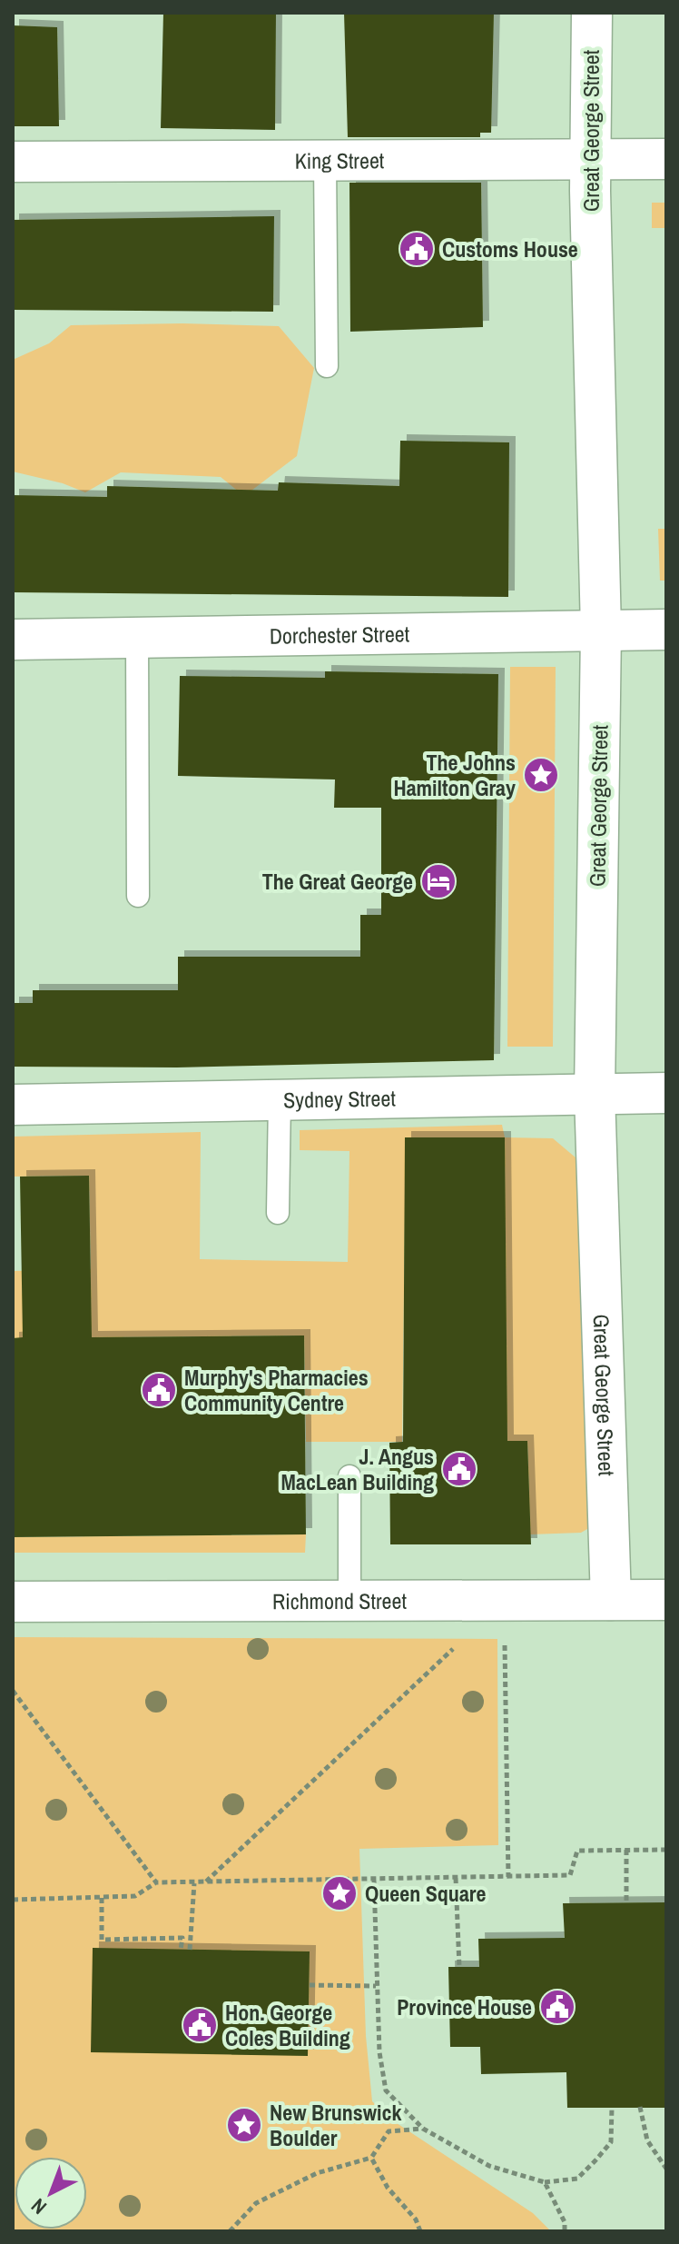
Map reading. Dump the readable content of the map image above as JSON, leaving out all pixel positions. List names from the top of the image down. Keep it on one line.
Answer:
{"streets":{"street":["Great George Street","King Street","Dorchester Street","Sydney Street","Richmond Street"]},"crossings":[["Great George Street","King Street"],["Great George Street","Dorchester Street"],["Great George Street","Sydney Street"],["Great George Street","Richmond Street"]],"places":{"public building":["Customs House","Murphy's Pharmacies Community Centre","J. Angus MacLean Building","Province House","Hon. George Coles Building"],"place":["The Johns Hamilton Gray","Queen Square","New Brunswick Boulder"],"hotel":["The Great George"]},"north":"bottom left"}
